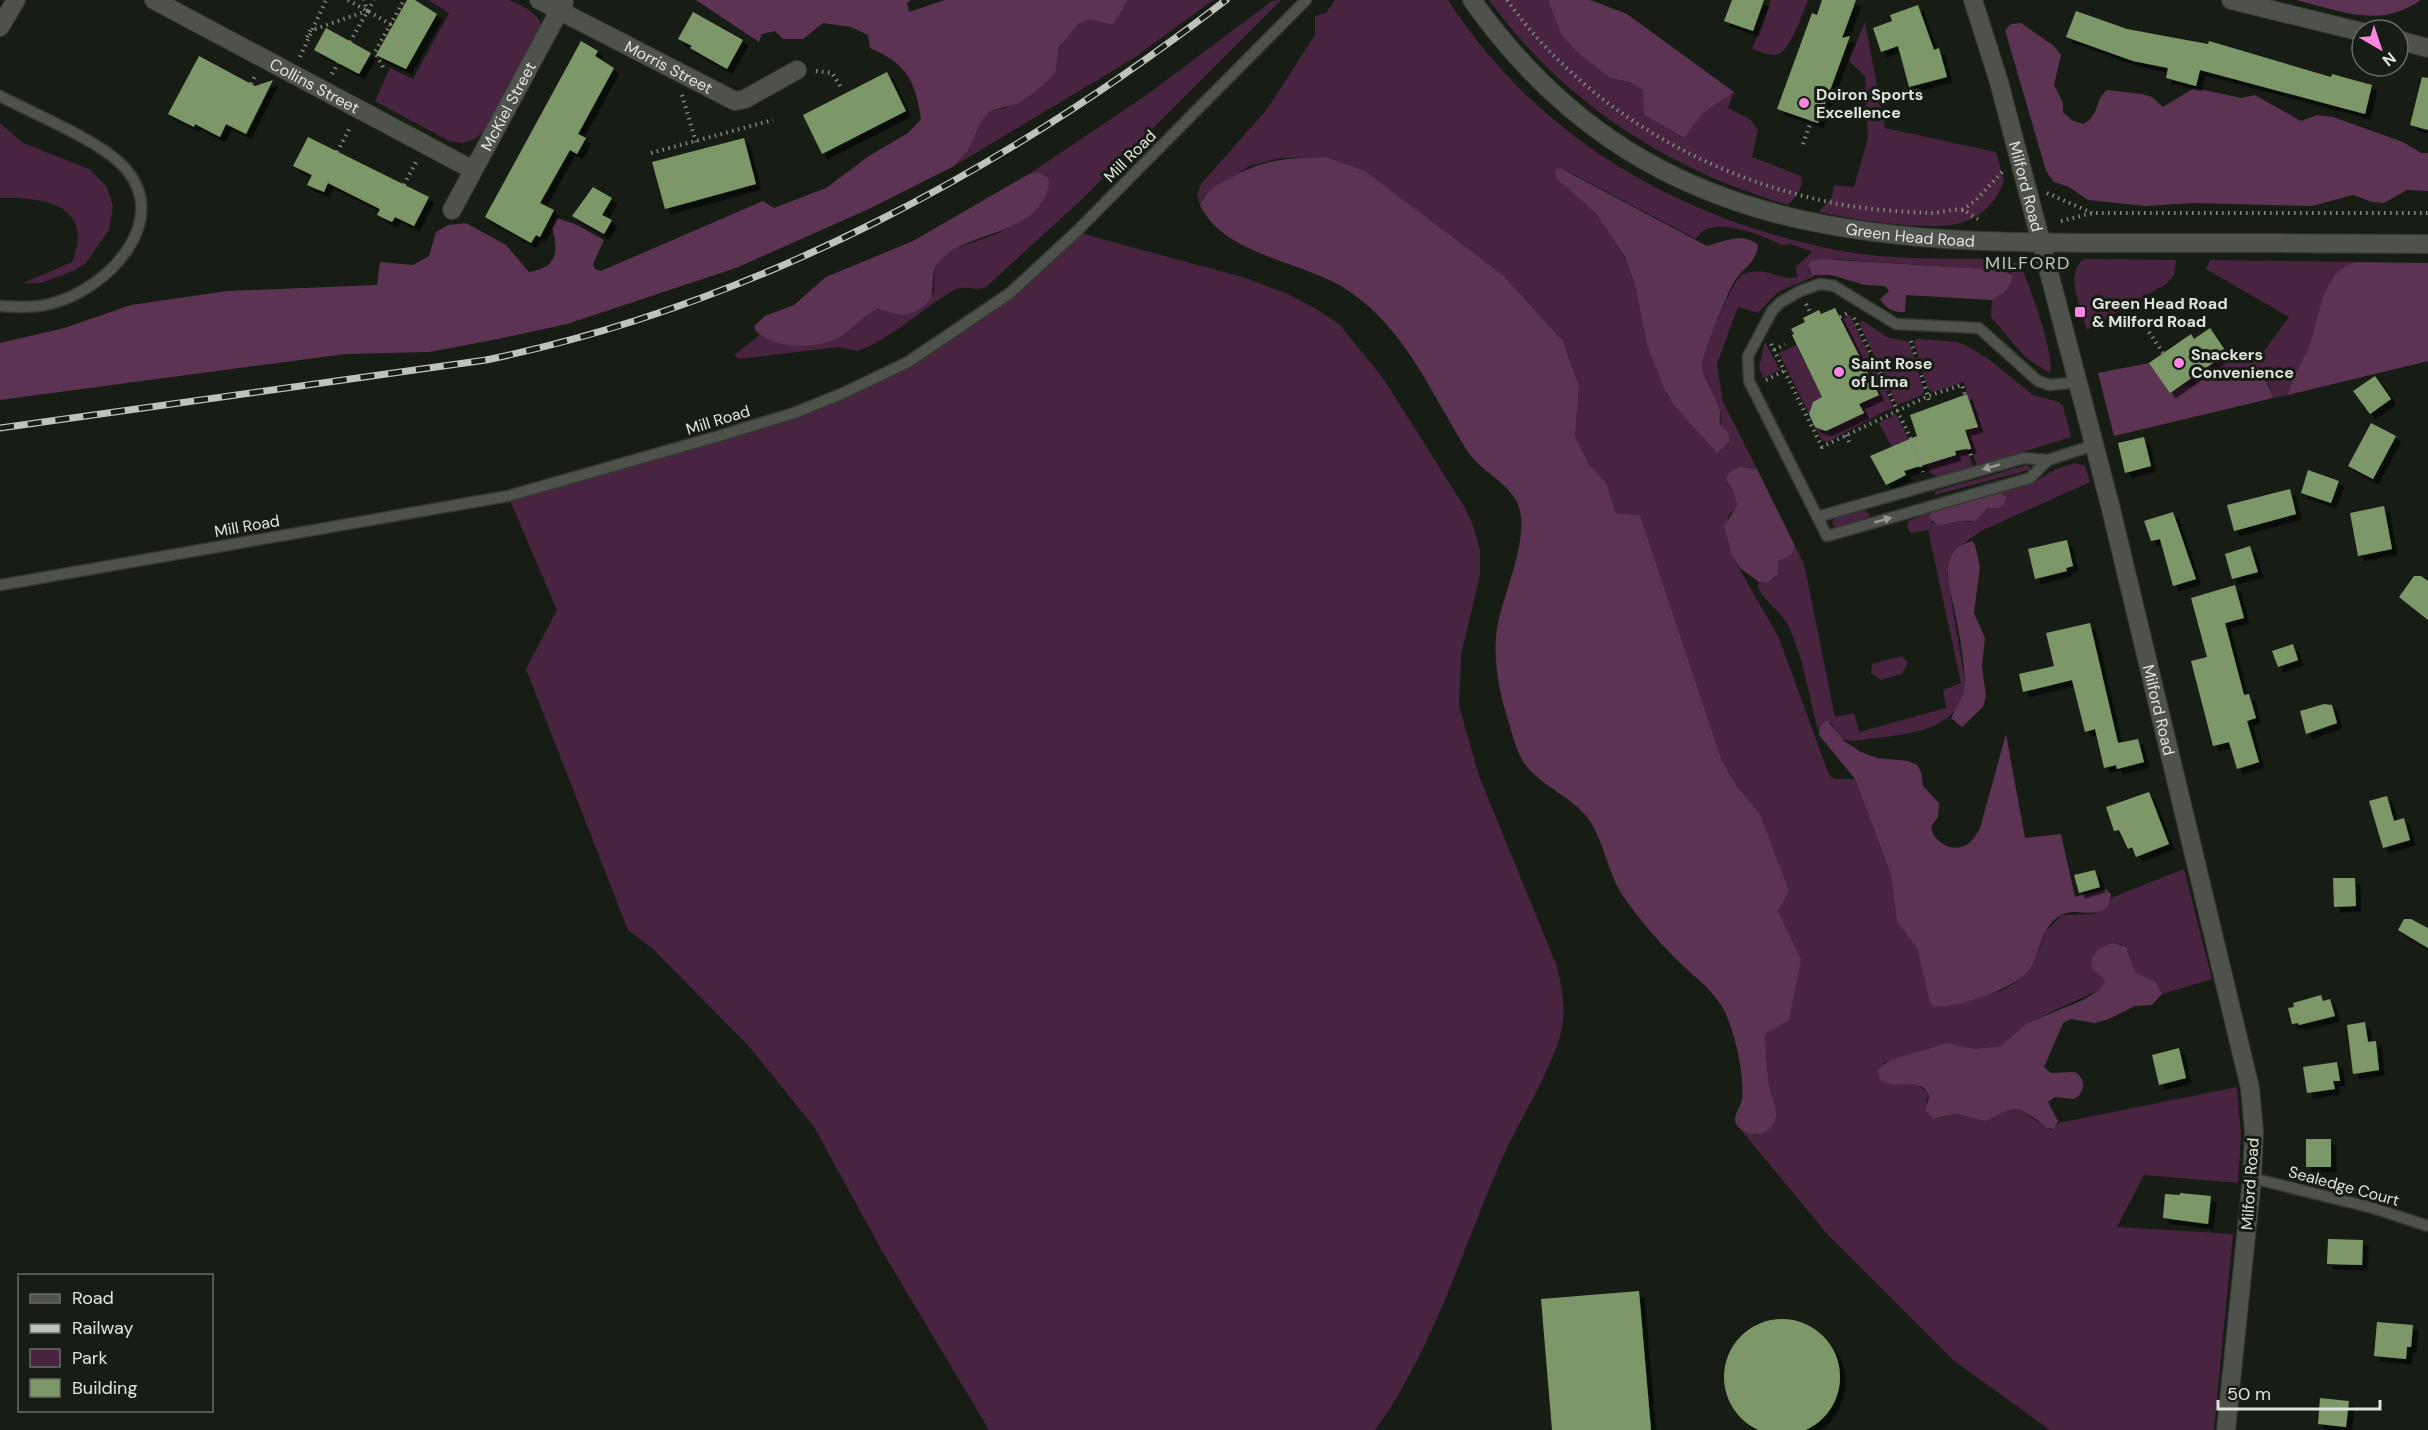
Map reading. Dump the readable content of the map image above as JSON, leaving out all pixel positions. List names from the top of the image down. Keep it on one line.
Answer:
{"streets":{"street":["Morris Street","Collins Street","McKiel Street","Milford Road","Green Head Road"],"lane":["Mill Road","Sealedge Court"]},"crossings":[["Morris Street","McKiel Street"],["Collins Street","McKiel Street"],["Milford Road","Green Head Road"],["Milford Road","Sealedge Court"]],"districts":["MILFORD"],"places":{"other":["Doiron Sports Excellence","Snackers Convenience","Saint Rose of Lima"],"transit":["Green Head Road & Milford Road"]},"legend":["Road","Railway","Park","Building"],"scale_bar":"50 m","north":"bottom right"}
